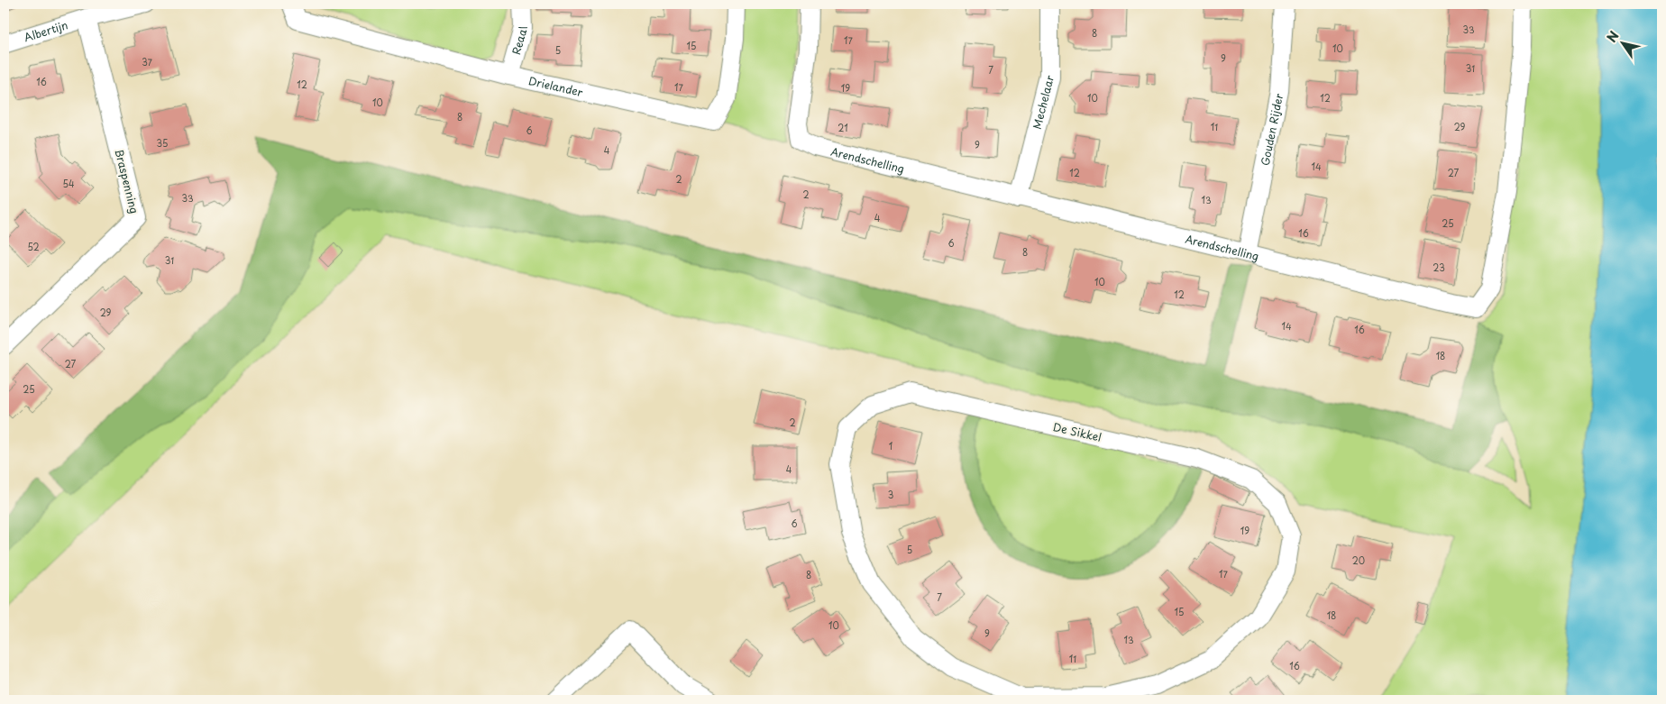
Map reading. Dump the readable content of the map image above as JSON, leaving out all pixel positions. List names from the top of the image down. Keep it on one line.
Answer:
{"streets":{"street":["Albertijn","Reaal","Drielander","Mechelaar","Gouden Rijder","Arendschelling","Braspenning","De Sikkel"]},"crossings":[["Albertijn","Braspenning"],["Reaal","Drielander"],["Mechelaar","Arendschelling"],["Gouden Rijder","Arendschelling"]],"house_numbers":["33","8","17","15","10","5","9","37","31","7","16","12","17","19","10","12","10","8","11","29","21","6","35","9","4","14","12","27","2","54","2","33","13","4","25","16","6","52","8","31","23","10","12","29","14","16","18","27","25","2","1","4","3","6","19","5","20","17","8","7","15","18","10","9","13","11","16"],"north":"top left"}
